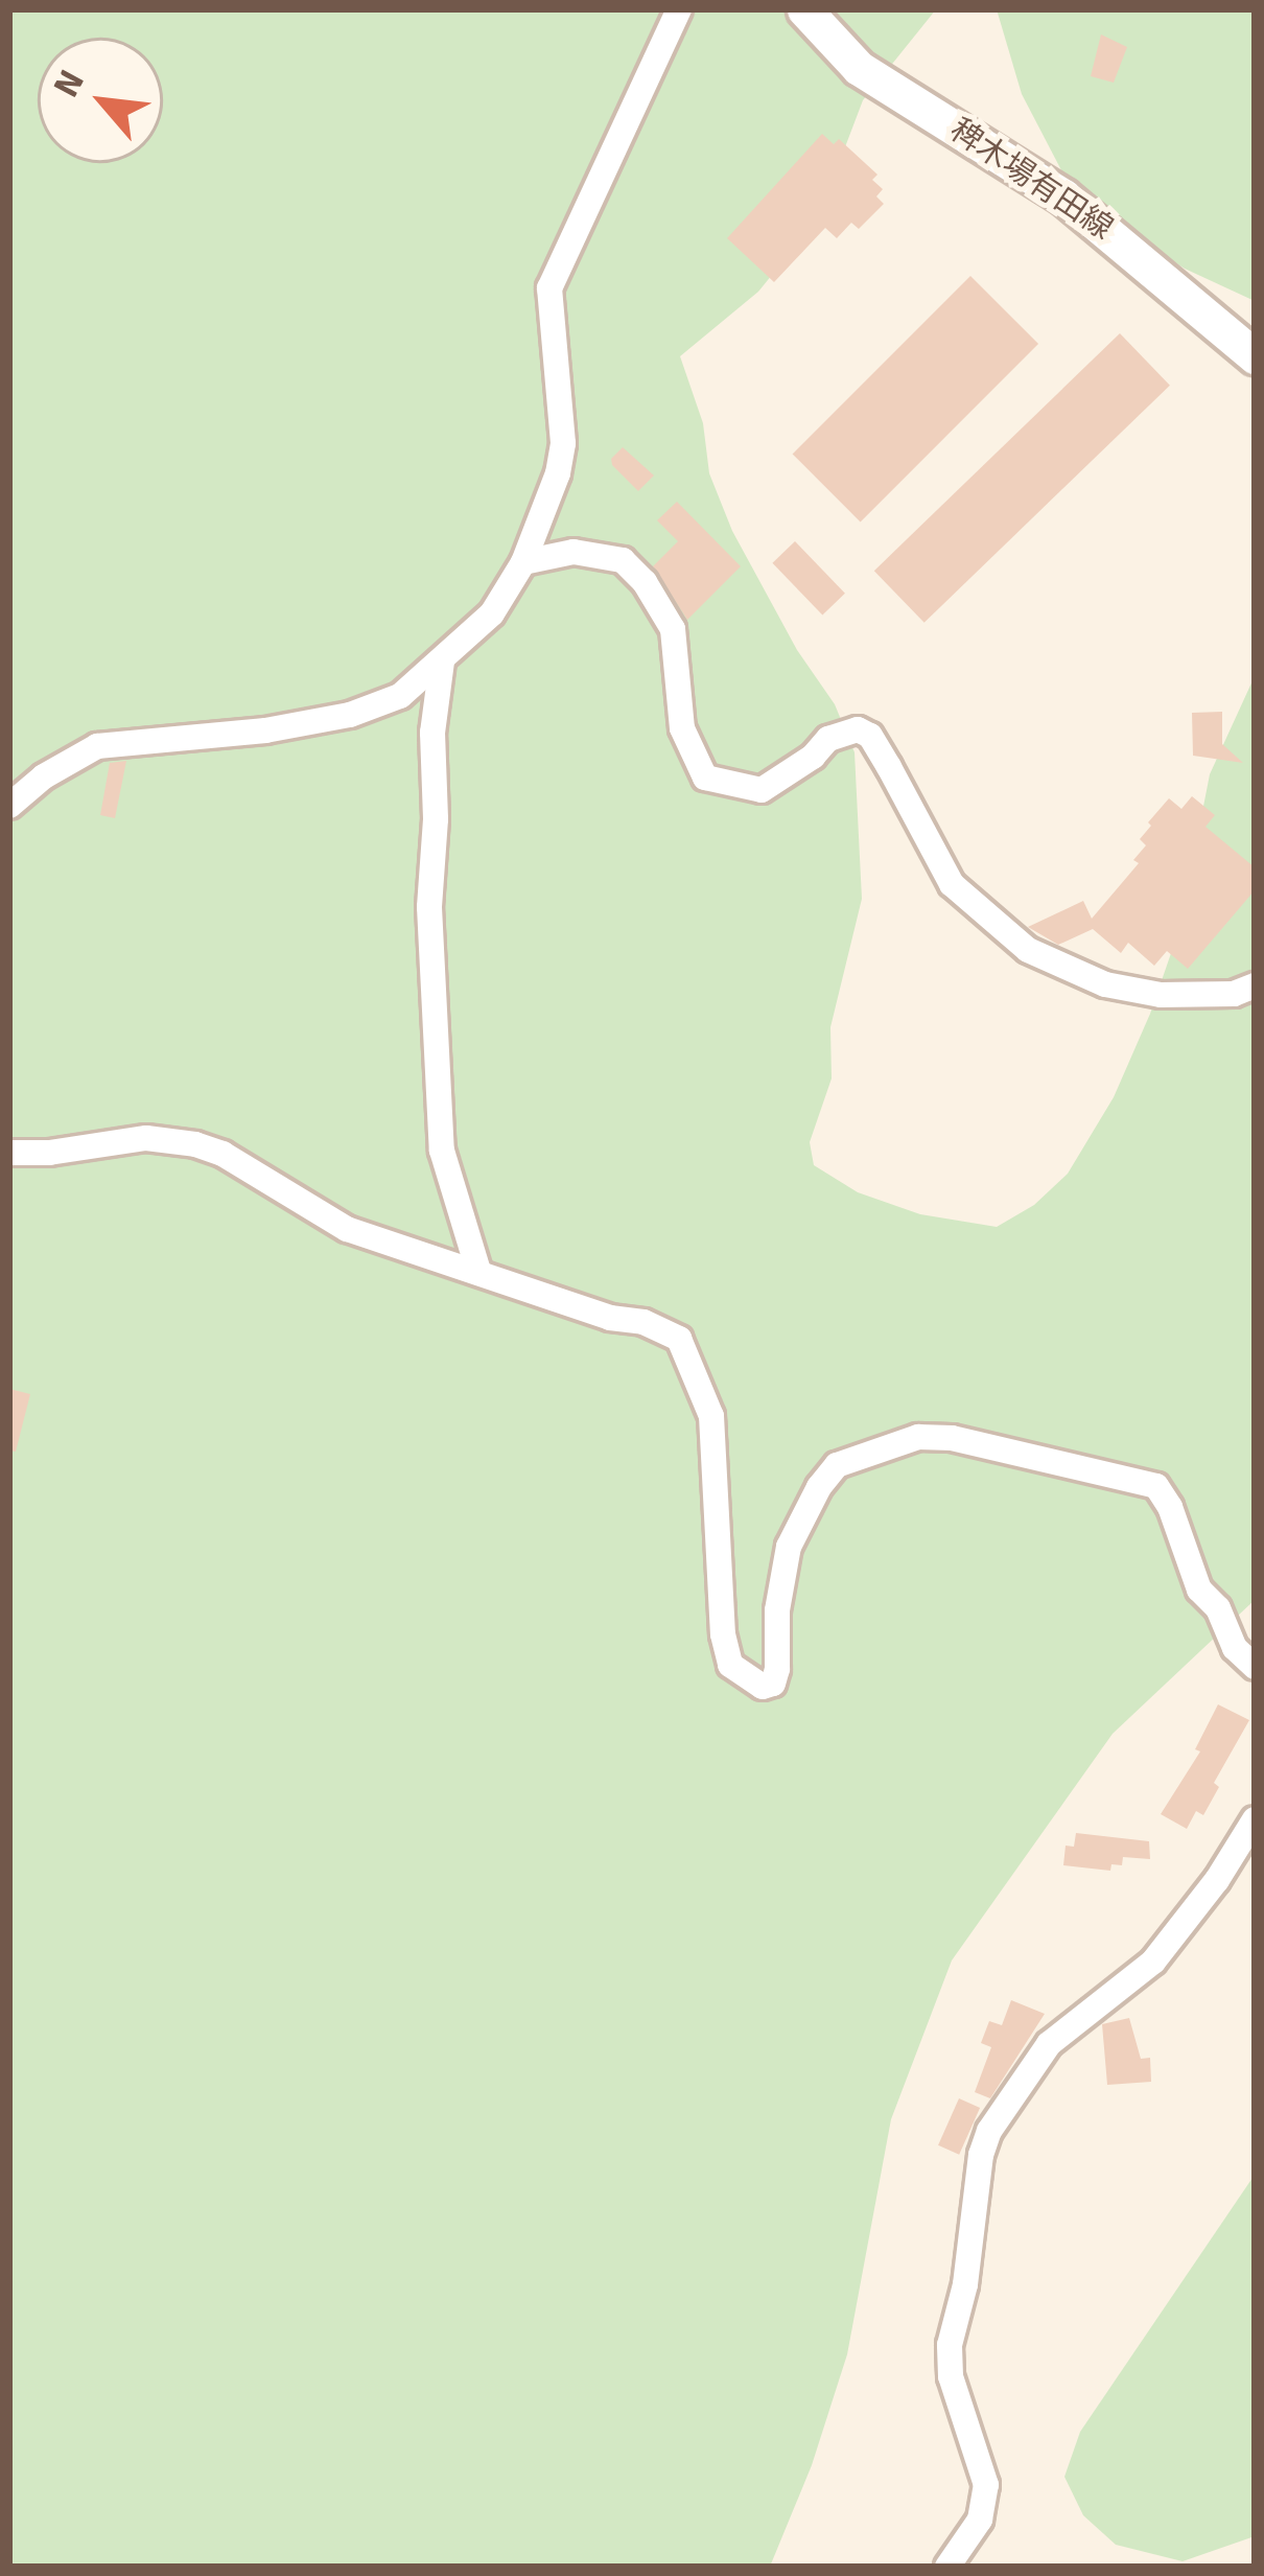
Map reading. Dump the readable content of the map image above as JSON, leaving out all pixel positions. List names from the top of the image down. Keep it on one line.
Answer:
{"streets":{"main road":["稗木場有田線"]},"north":"top left"}
